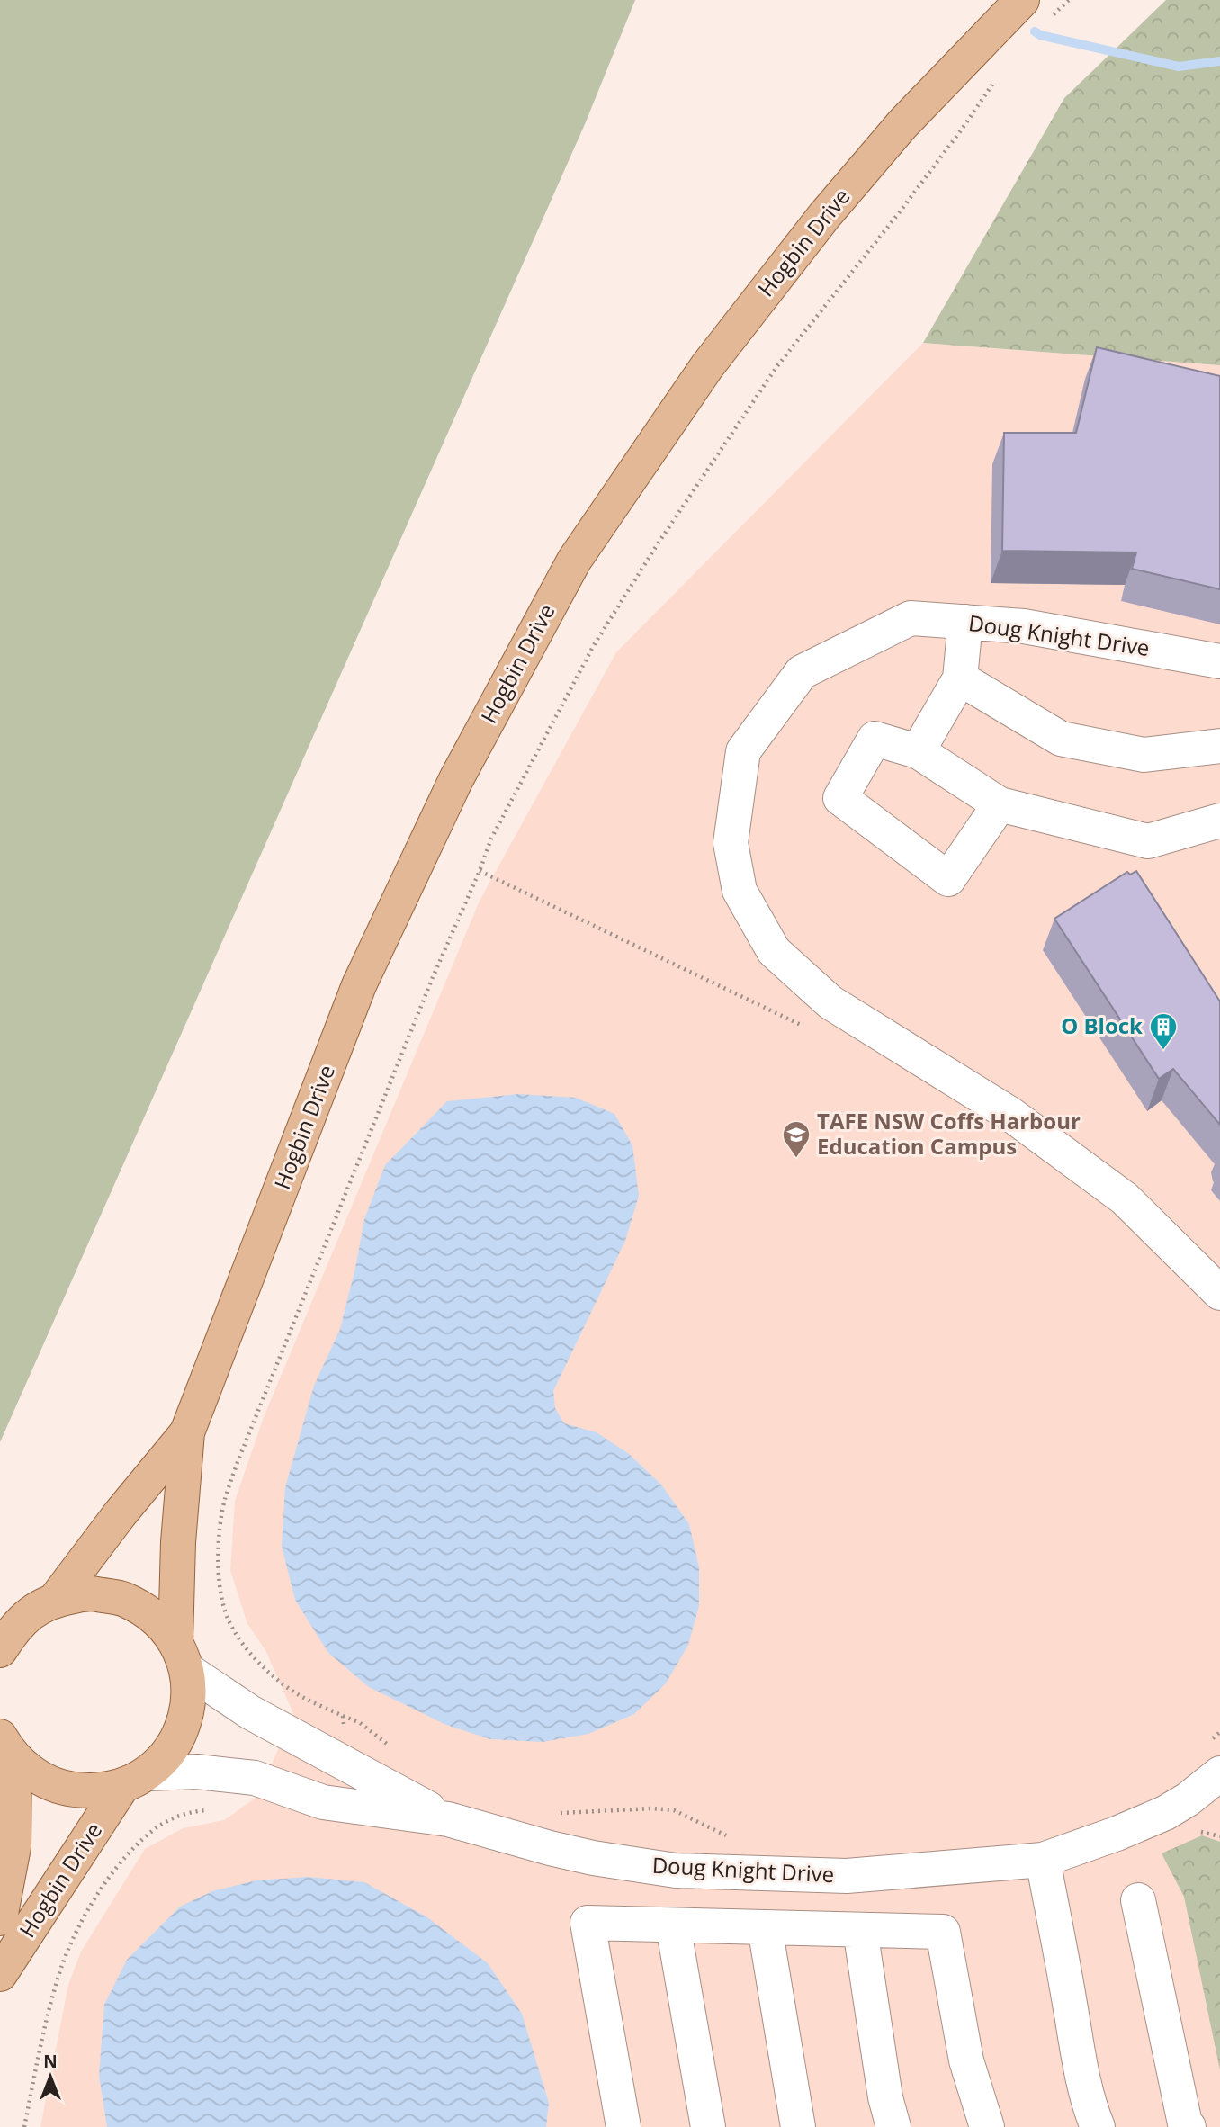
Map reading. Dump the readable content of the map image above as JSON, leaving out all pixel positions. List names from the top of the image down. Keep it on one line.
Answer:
{"streets":{"main road":["Hogbin Drive"],"street":["Doug Knight Drive"]},"crossings":[["Hogbin Drive","Doug Knight Drive"]],"places":{"building":["O Block"],"school or university":["TAFE NSW Coffs Harbour Education Campus"]},"north":"top"}
